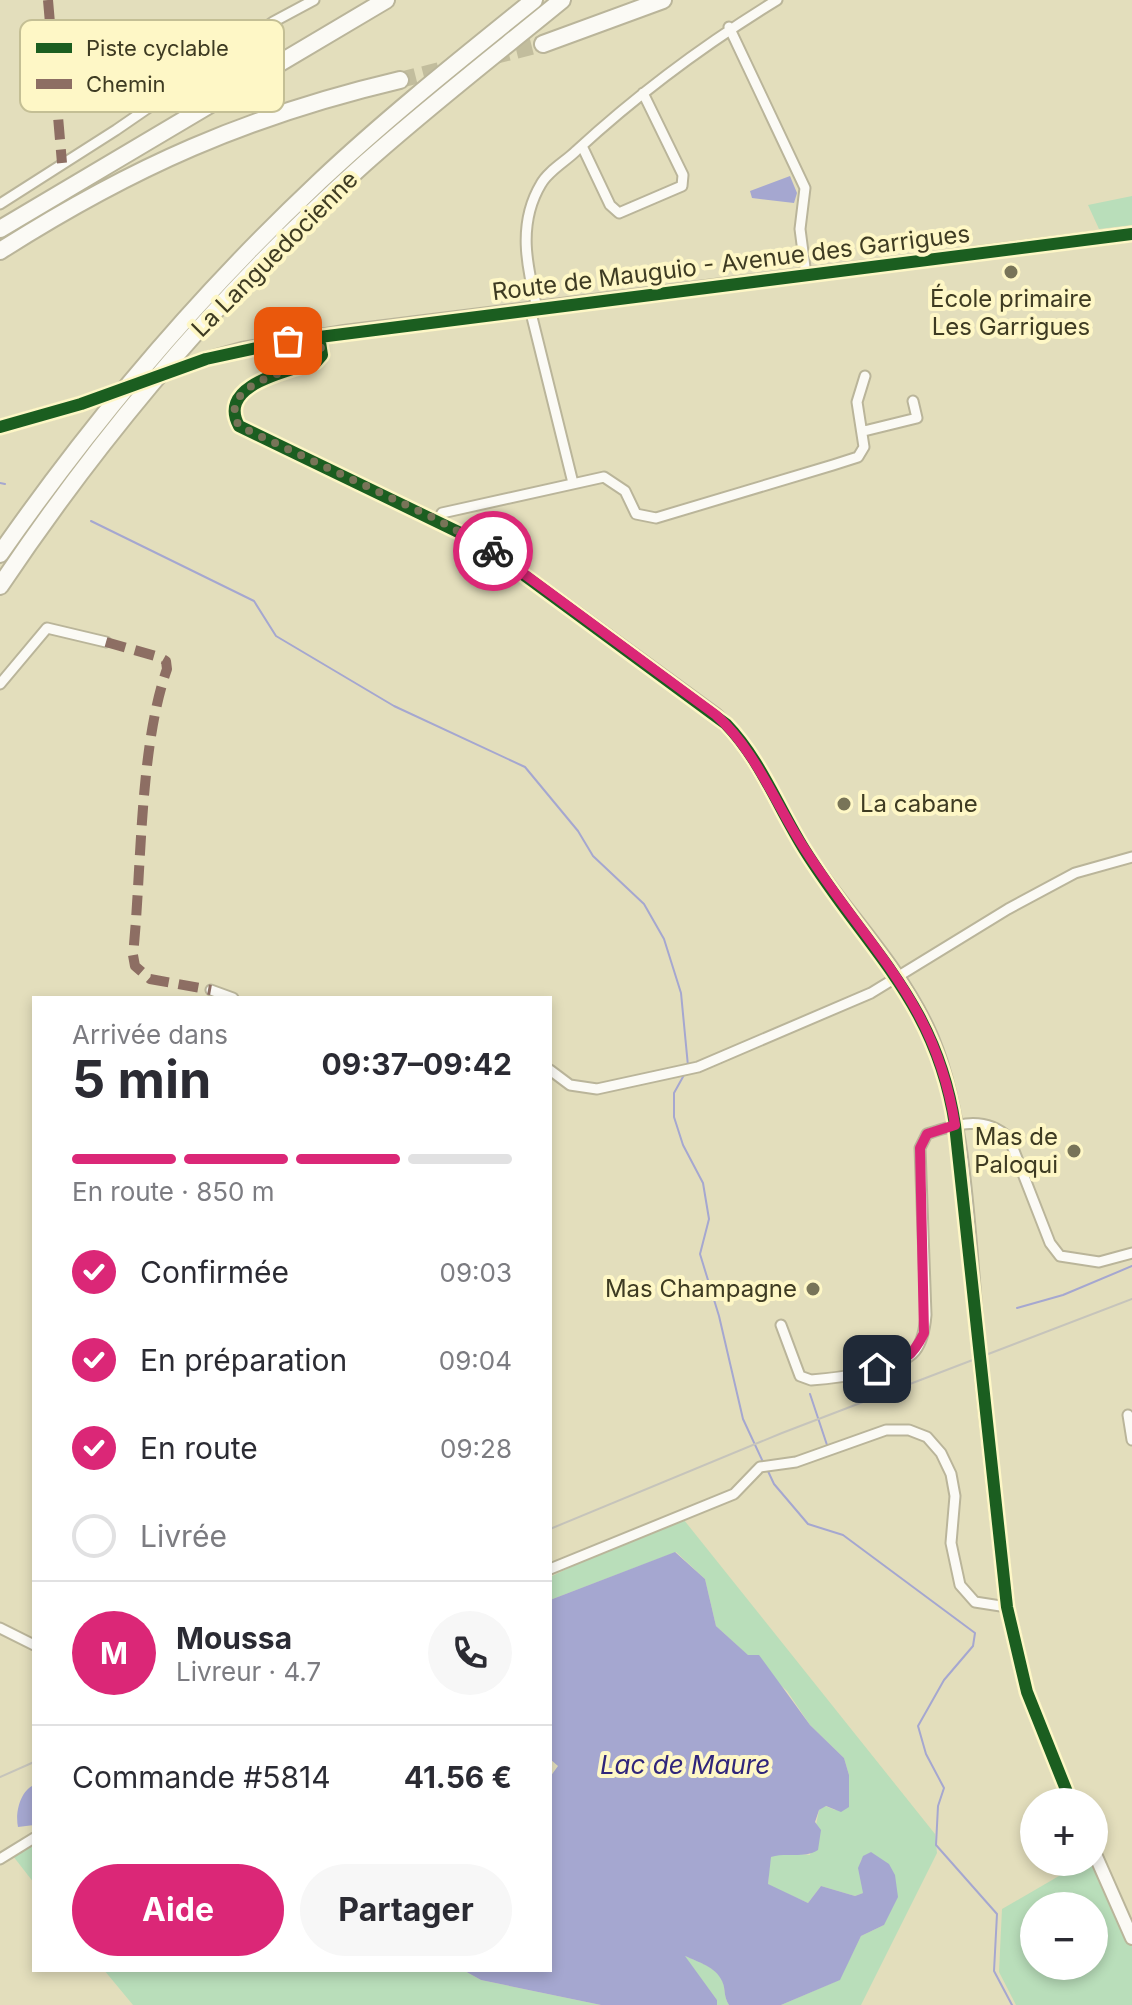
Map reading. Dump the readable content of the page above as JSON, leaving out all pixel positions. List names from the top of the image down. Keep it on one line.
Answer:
{"streets":{"highway":["La Languedocienne"],"street":["Route de Mauguio - Avenue des Garrigues"]},"water":["Lac de Maure"],"places":["École primaire Les Garrigues","La cabane","Mas de Paloqui","Mas Champagne"],"legend":["Piste cyclable","Chemin"],"page":{"heading":["5 min","Arrivée dans","09:37–09:42"],"panel":["Moussa","Livreur · 4.7","Commande #5814","41.56 €"],"bar":"En route · 850 m","list":[["Confirmée","09:03"],["En préparation","09:04"],["En route","09:28"],"Livrée"],"round":"M","map_buttons":["+","−"],"buttons":["Aide","Partager"]}}
